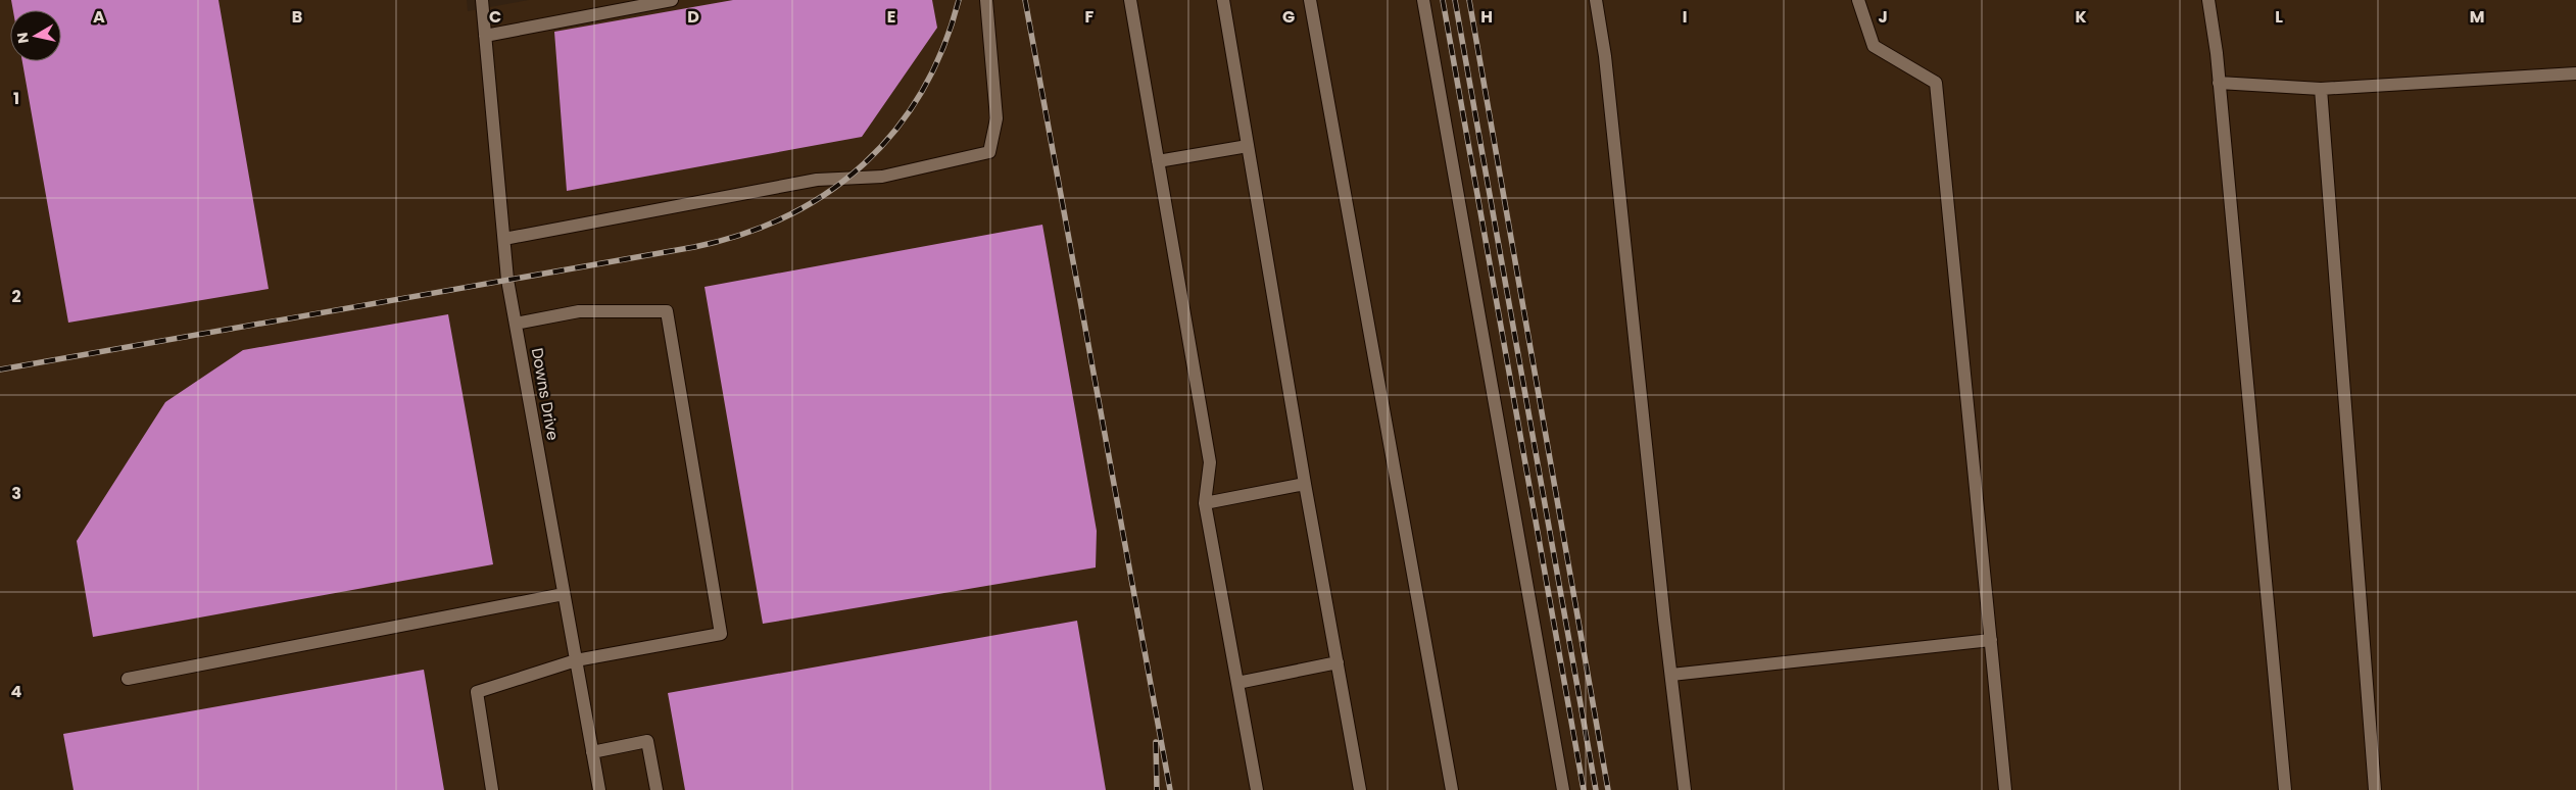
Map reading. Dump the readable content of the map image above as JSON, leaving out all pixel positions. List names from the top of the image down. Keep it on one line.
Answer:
{"streets":{"street":["Downs Drive"]},"north":"left","grid":{"columns":["A","B","C","D","E","F","G","H","I","J","K","L","M"],"rows":["1","2","3","4"]}}
